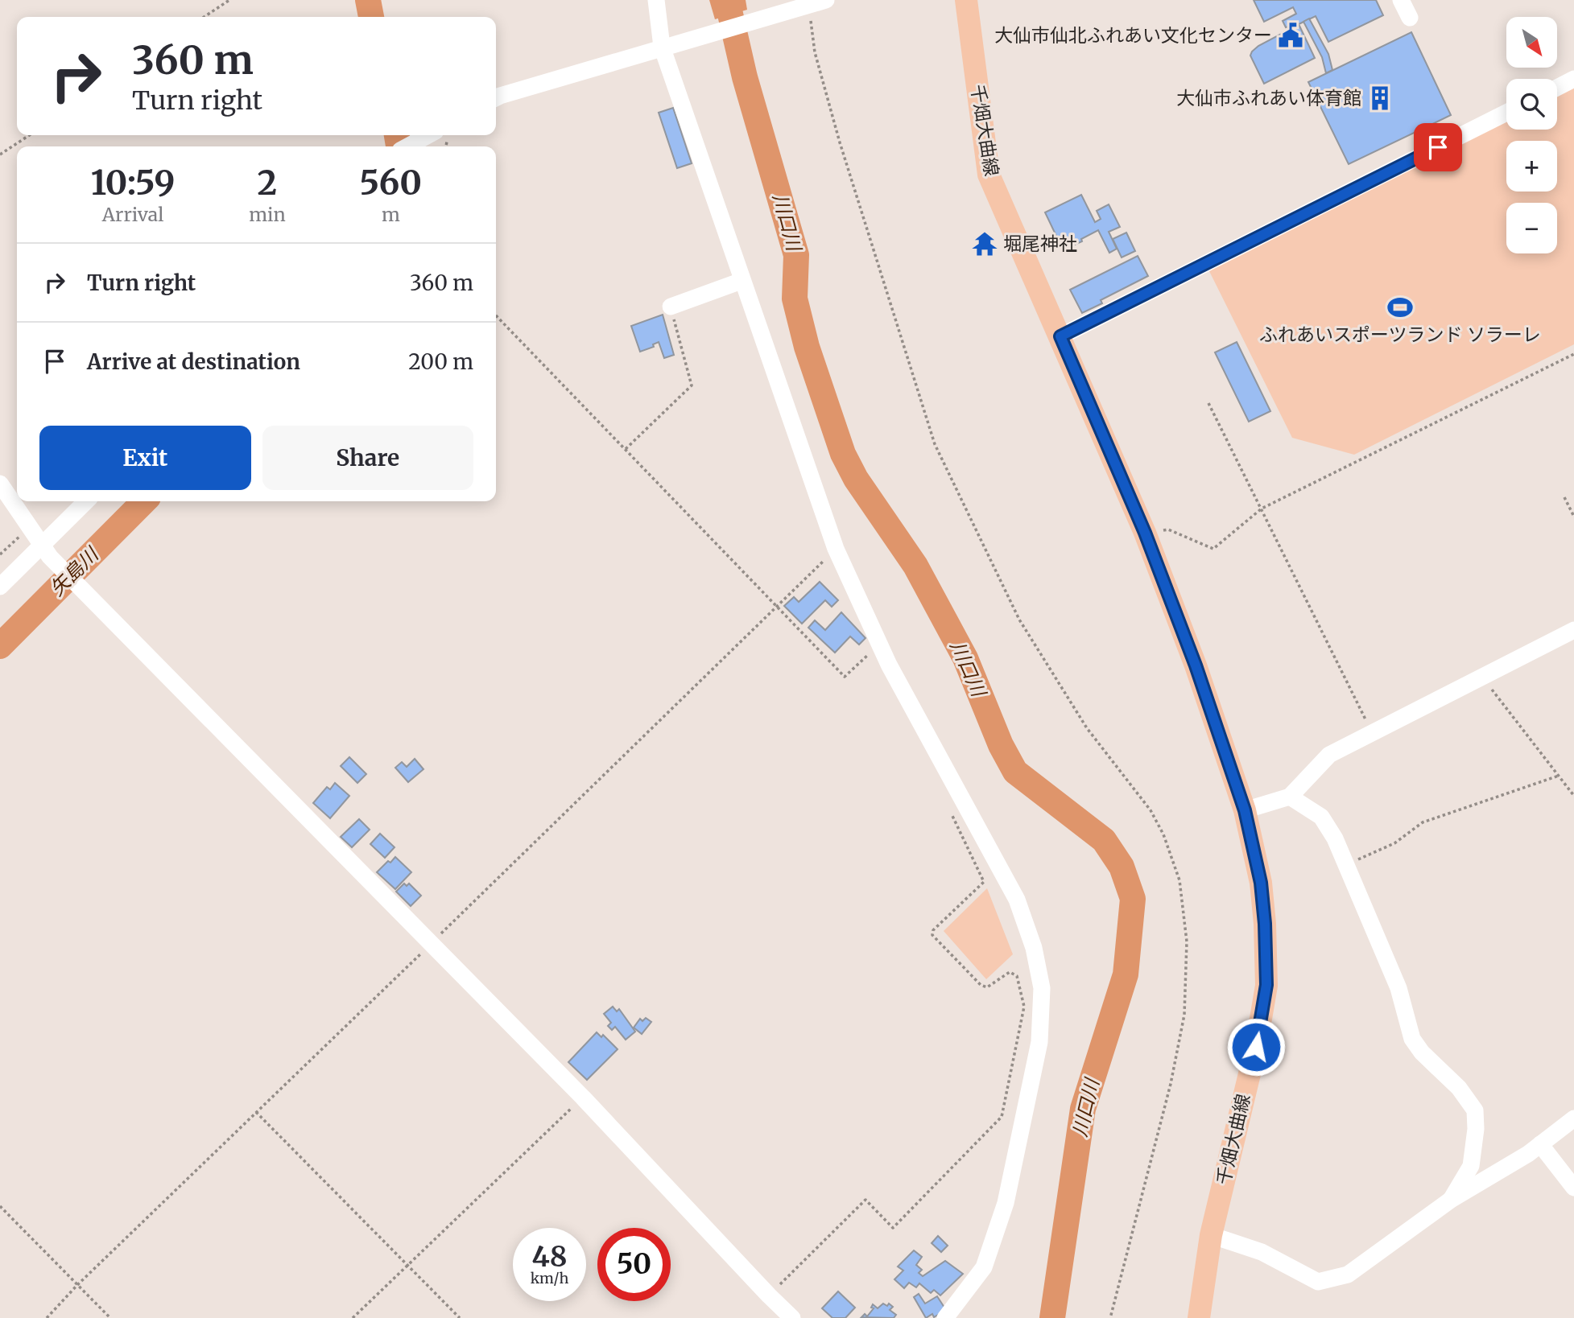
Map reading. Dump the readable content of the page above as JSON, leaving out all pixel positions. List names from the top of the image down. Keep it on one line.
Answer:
{"streets":{"main road":["千畑大曲線"]},"water":["川口川","矢島川"],"places":{"public building":["大仙市仙北ふれあい文化センター"],"building":["大仙市ふれあい体育館"],"temple":["堀尾神社"],"sports":["ふれあいスポーツランド ソラーレ"]},"north":"bottom right","page":{"map_buttons":["+","−"],"turn":["360 m","Turn right"],"eta":["10:59","Arrival","2","min","560","m"],"list":[{"name":"Turn right","value":"360 m"},{"name":"Arrive at destination","value":"200 m"}],"buttons":["Exit","Share"],"speed":"48 km/h","limit":"50"}}
